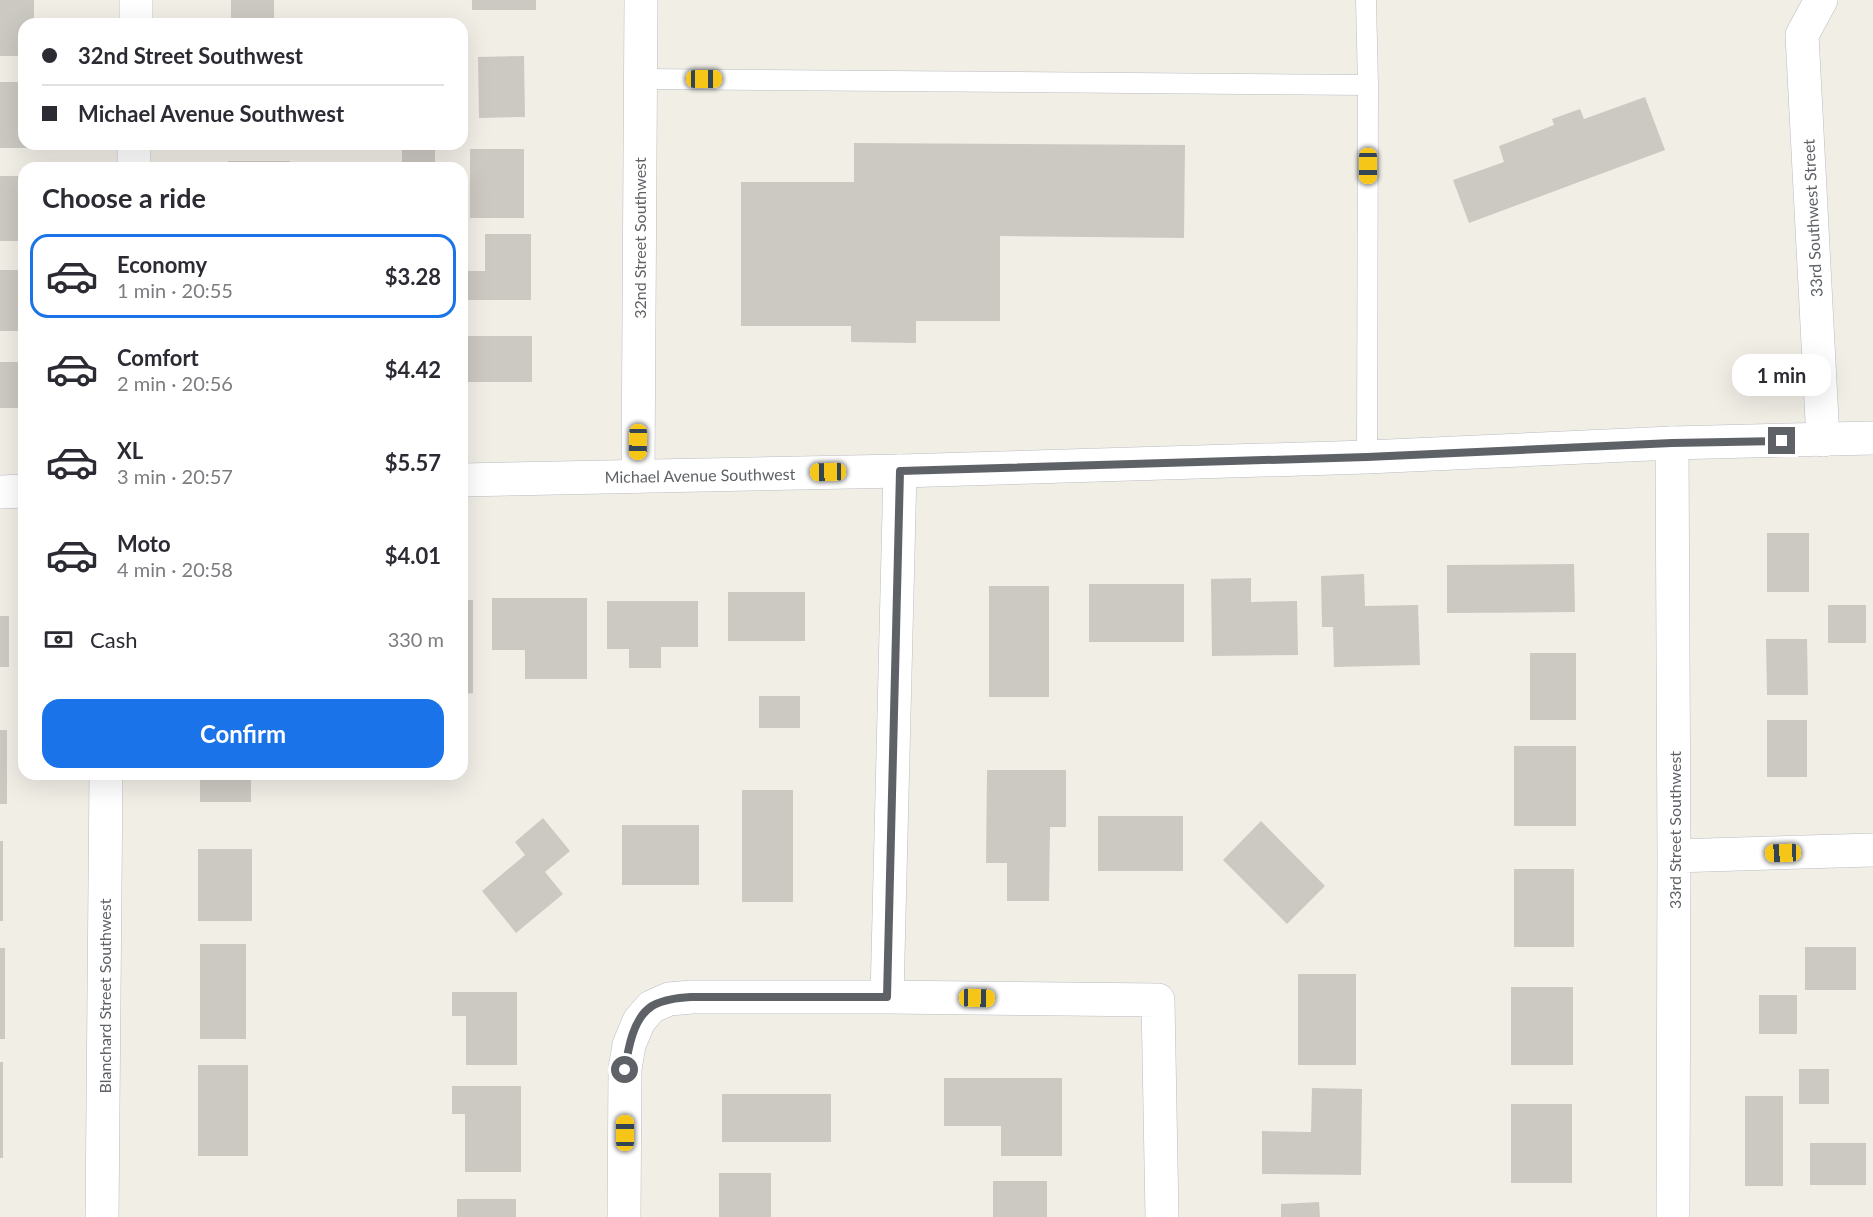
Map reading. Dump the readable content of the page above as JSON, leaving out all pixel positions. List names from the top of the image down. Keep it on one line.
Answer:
{"streets":{"street":["33rd Southwest Street","32nd Street Southwest","Michael Avenue Southwest","33rd Street Southwest","Blanchard Street Southwest"]},"crossings":[["33rd Southwest Street","Michael Avenue Southwest"],["32nd Street Southwest","Michael Avenue Southwest"],["Michael Avenue Southwest","33rd Street Southwest"]],"page":{"banner":["32nd Street Southwest","Michael Avenue Southwest"],"heading":"Choose a ride","list":[{"name":"Economy","note":"1 min · 20:55","value":"$3.28"},{"name":"Comfort","note":"2 min · 20:56","value":"$4.42"},{"name":"XL","note":"3 min · 20:57","value":"$5.57"},{"name":"Moto","note":"4 min · 20:58","value":"$4.01"}],"bubble":"1 min","pay":["Cash","330 m"],"buttons":"Confirm"}}
